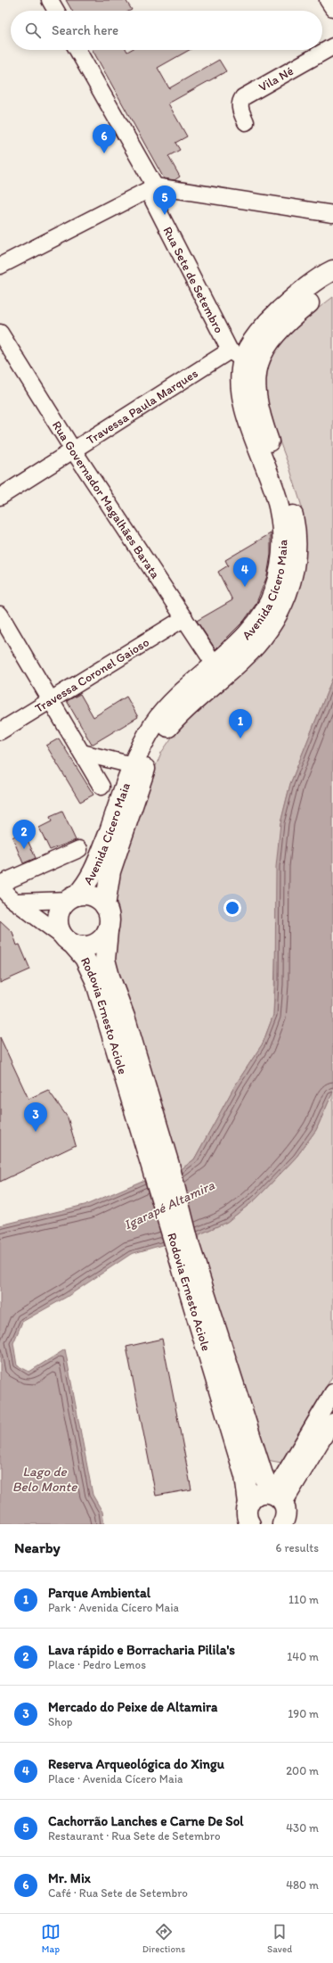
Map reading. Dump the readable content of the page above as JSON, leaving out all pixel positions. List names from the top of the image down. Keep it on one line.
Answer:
{"streets":{"main road":["Avenida Cícero Maia","Rodovia Ernesto Aciole"],"street":["Vila Né","Rua Sete de Setembro","Travessa Paula Marques","Rua Governador Magalhães Barata","Travessa Coronel Gaioso"]},"crossings":[["Rua Sete de Setembro","Travessa Paula Marques"],["Rua Sete de Setembro","Avenida Cícero Maia"],["Travessa Paula Marques","Rua Governador Magalhães Barata"],["Travessa Paula Marques","Avenida Cícero Maia"],["Rua Governador Magalhães Barata","Avenida Cícero Maia"],["Rua Governador Magalhães Barata","Travessa Coronel Gaioso"],["Avenida Cícero Maia","Rodovia Ernesto Aciole"]],"water":["Igarapé Altamira","Lago de Belo Monte"],"page":{"search":"Search here","pins":["6","5","4","1","2","3"],"heading":["Nearby","6 results"],"list":[{"mark":"1","name":"Parque Ambiental","note":"Park · Avenida Cícero Maia","value":"110 m"},{"mark":"2","name":"Lava rápido e Borracharia Pilila's","note":"Place · Pedro Lemos","value":"140 m"},{"mark":"3","name":"Mercado do Peixe de Altamira","note":"Shop","value":"190 m"},{"mark":"4","name":"Reserva Arqueológica do Xingu","note":"Place · Avenida Cícero Maia","value":"200 m"},{"mark":"5","name":"Cachorrão Lanches e Carne De Sol","note":"Restaurant · Rua Sete de Setembro","value":"430 m"},{"mark":"6","name":"Mr. Mix","note":"Café · Rua Sete de Setembro","value":"480 m"}],"nav":["Map","Directions","Saved"]}}
